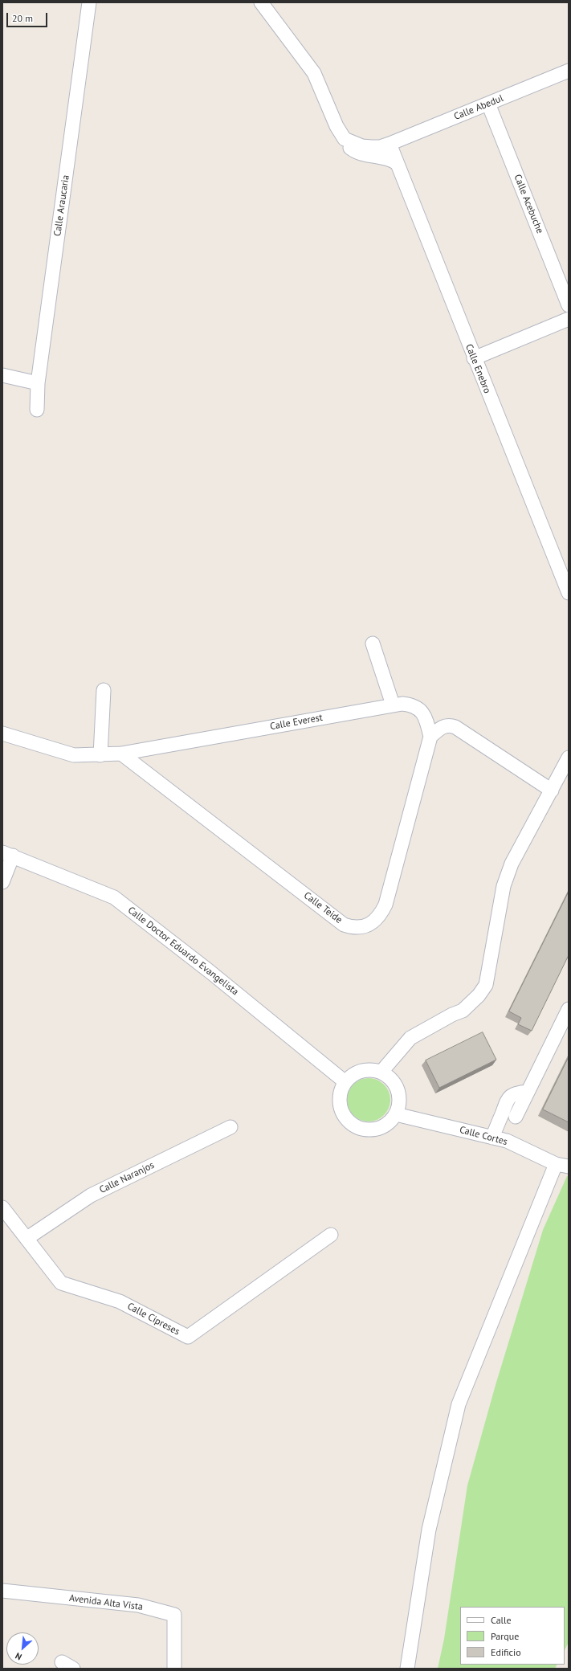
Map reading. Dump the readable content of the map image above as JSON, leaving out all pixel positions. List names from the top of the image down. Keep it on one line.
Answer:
{"streets":{"street":["Calle Abedul","Calle Acebuche","Calle Araucaria","Calle Enebro","Calle Everest","Calle Teide","Calle Doctor Eduardo Evangelista","Calle Cortes","Calle Naranjos","Calle Cipreses","Avenida Alta Vista"]},"crossings":[["Calle Abedul","Calle Acebuche"],["Calle Abedul","Calle Enebro"],["Calle Everest","Calle Teide"],["Calle Doctor Eduardo Evangelista","Calle Cortes"],["Calle Naranjos","Calle Cipreses"]],"legend":["Calle","Parque","Edificio"],"scale_bar":"20 m","north":"bottom left"}
